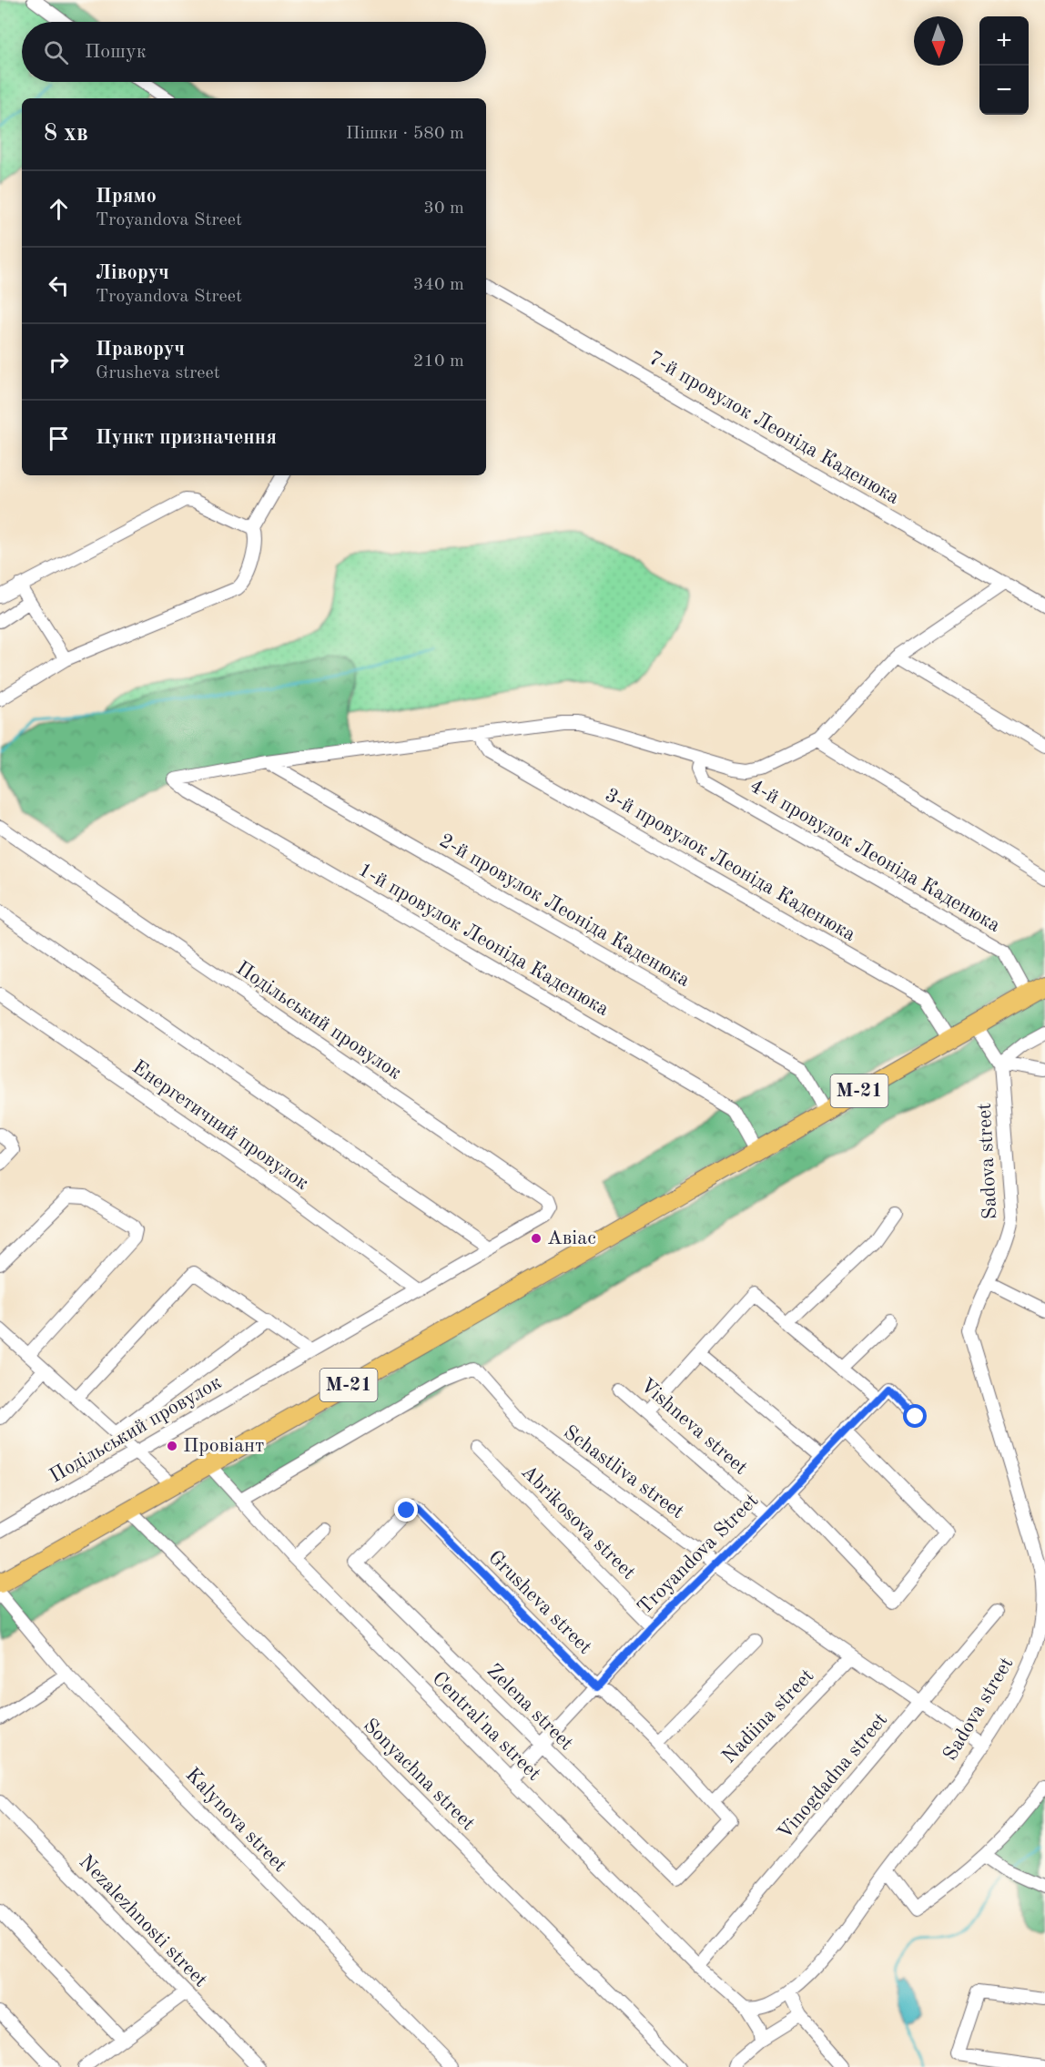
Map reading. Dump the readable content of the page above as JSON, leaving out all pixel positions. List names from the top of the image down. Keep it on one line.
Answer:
{"streets":{"highway":["М-21"],"street":["7-й провулок Леоніда Каденюка","4-й провулок Леоніда Каденюка","3-й провулок Леоніда Каденюка","2-й провулок Леоніда Каденюка","1-й провулок Леоніда Каденюка","Подільський провулок","Енергетичний провулок","Sadova street","Vishneva street","Schastliva street","Abrikosova street","Troyandova Street","Grusheva street","Zelena street","Nadiina street","Central'na street","Sonyachna street","Vinogdadna street","Kalynova street","Nezalezhnosti street"]},"crossings":[["4-й провулок Леоніда Каденюка","М-21"],["3-й провулок Леоніда Каденюка","М-21"],["2-й провулок Леоніда Каденюка","1-й провулок Леоніда Каденюка"],["2-й провулок Леоніда Каденюка","М-21"],["1-й провулок Леоніда Каденюка","М-21"],["Подільський провулок","Енергетичний провулок"],["М-21","Central'na street"],["М-21","Sonyachna street"],["Sadova street","Schastliva street"],["Sadova street","Central'na street"],["Vishneva street","Troyandova Street"],["Schastliva street","Troyandova Street"],["Schastliva street","Nadiina street"],["Schastliva street","Central'na street"],["Schastliva street","Vinogdadna street"],["Abrikosova street","Troyandova Street"],["Troyandova Street","Grusheva street"],["Troyandova Street","Zelena street"],["Troyandova Street","Central'na street"],["Grusheva street","Zelena street"],["Grusheva street","Nadiina street"],["Central'na street","Vinogdadna street"]],"places":["Авіас","Провіант"],"north":"bottom","page":{"map_buttons":["+","−"],"search":"Пошук","heading":["8 хв","Пішки · 580 m"],"list":[["Прямо","Troyandova Street","30 m"],["Ліворуч","Troyandova Street","340 m"],["Праворуч","Grusheva street","210 m"],"Пункт призначення"]}}
